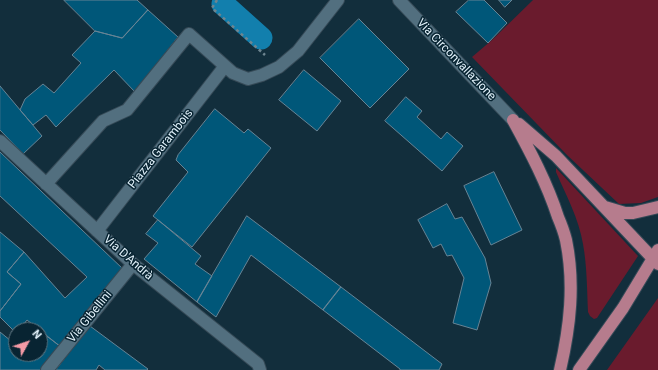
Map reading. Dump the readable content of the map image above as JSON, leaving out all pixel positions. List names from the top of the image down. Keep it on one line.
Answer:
{"streets":{"street":["Via Circonvallazione","Piazza Garambois","Via D'Andrà","Via Gibellini"]},"crossings":[["Piazza Garambois","Via D'Andrà"],["Via D'Andrà","Via Gibellini"]],"north":"top right"}
